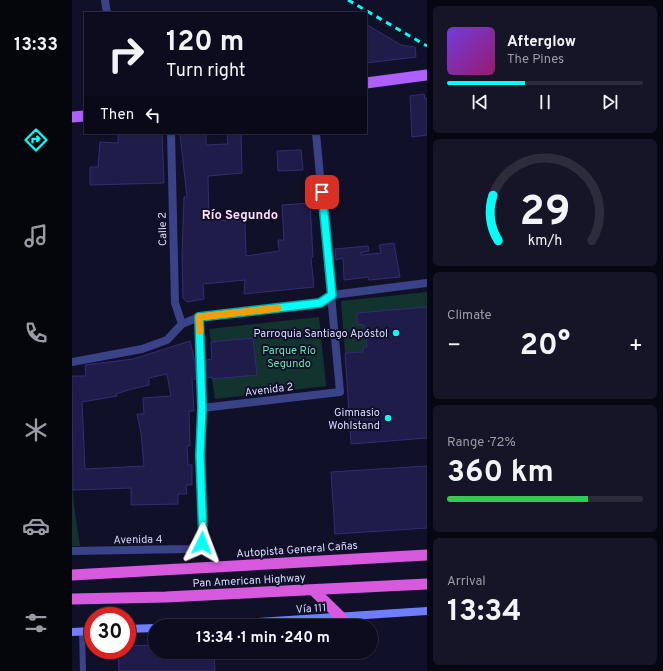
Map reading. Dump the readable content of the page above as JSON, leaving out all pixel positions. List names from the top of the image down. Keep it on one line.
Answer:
{"streets":{"highway":["Autopista General Cañas","Pan American Highway"],"main road":["Vía 111"],"street":["Calle 2","Avenida 2","Avenida 4"]},"crossings":[["Avenida 2","Avenida 4"]],"districts":["Río Segundo"],"parks":["Parque Río Segundo"],"places":["Parroquia Santiago Apóstol","Gimnasio Wohlstand"],"page":{"tabs":"13:33","turn":["120 m","Turn right"],"song":["Afterglow","The Pines"],"then":"Then","tile":["Climate",["Range · 72%","360 km"],["Arrival","13:34"]],"heat":["−","20°","+"],"limit":"30","trip":"13:34 · 1 min · 240 m","gauge":["29","km/h"]}}
